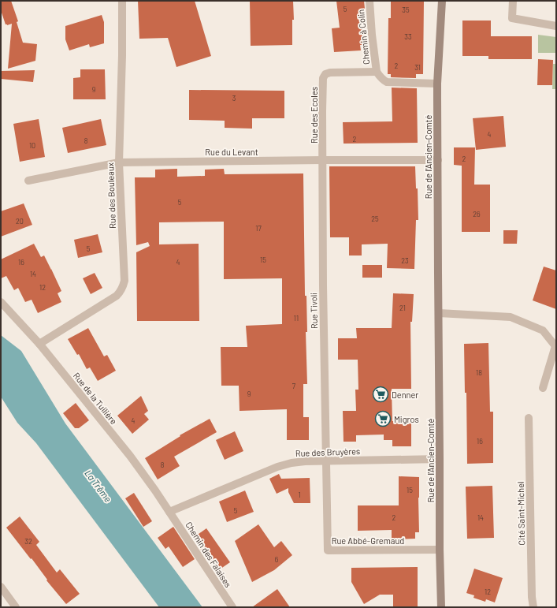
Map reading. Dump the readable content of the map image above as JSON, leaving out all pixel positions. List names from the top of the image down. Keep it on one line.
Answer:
{"streets":{"main road":["Rue de l'Ancien-Comté"],"street":["Chemin à Colin","Rue des Ecoles","Rue du Levant","Rue des Bouleaux","Rue Tivoli","Rue de la Tuilière","Rue des Bruyères","Cité Saint-Michel","Rue Abbé-Gremaud","Chemin des Falaises"]},"crossings":[["Chemin à Colin","Rue des Ecoles"],["Rue des Ecoles","Rue du Levant"],["Rue des Ecoles","Rue Tivoli"],["Rue du Levant","Rue de l'Ancien-Comté"],["Rue du Levant","Rue des Bouleaux"],["Rue du Levant","Rue Tivoli"],["Rue de l'Ancien-Comté","Rue des Bruyères"],["Rue de l'Ancien-Comté","Rue Abbé-Gremaud"],["Rue des Bouleaux","Rue de la Tuilière"],["Rue Tivoli","Rue des Bruyères"],["Rue Tivoli","Rue Abbé-Gremaud"],["Rue de la Tuilière","Rue des Bruyères"],["Rue de la Tuilière","Chemin des Falaises"],["Rue des Bruyères","Rue Abbé-Gremaud"],["Rue des Bruyères","Chemin des Falaises"]],"water":["La Trême"],"places":{"supermarket":["Denner","Migros"]},"house_numbers":["5","35","33","2","31","9","3","4","2","8","10","2","5","26","25","20","17","5","15","23","16","4","14","12","21","11","18","7","9","4","16","8","15","1","5","2","14","32","6","12"]}
